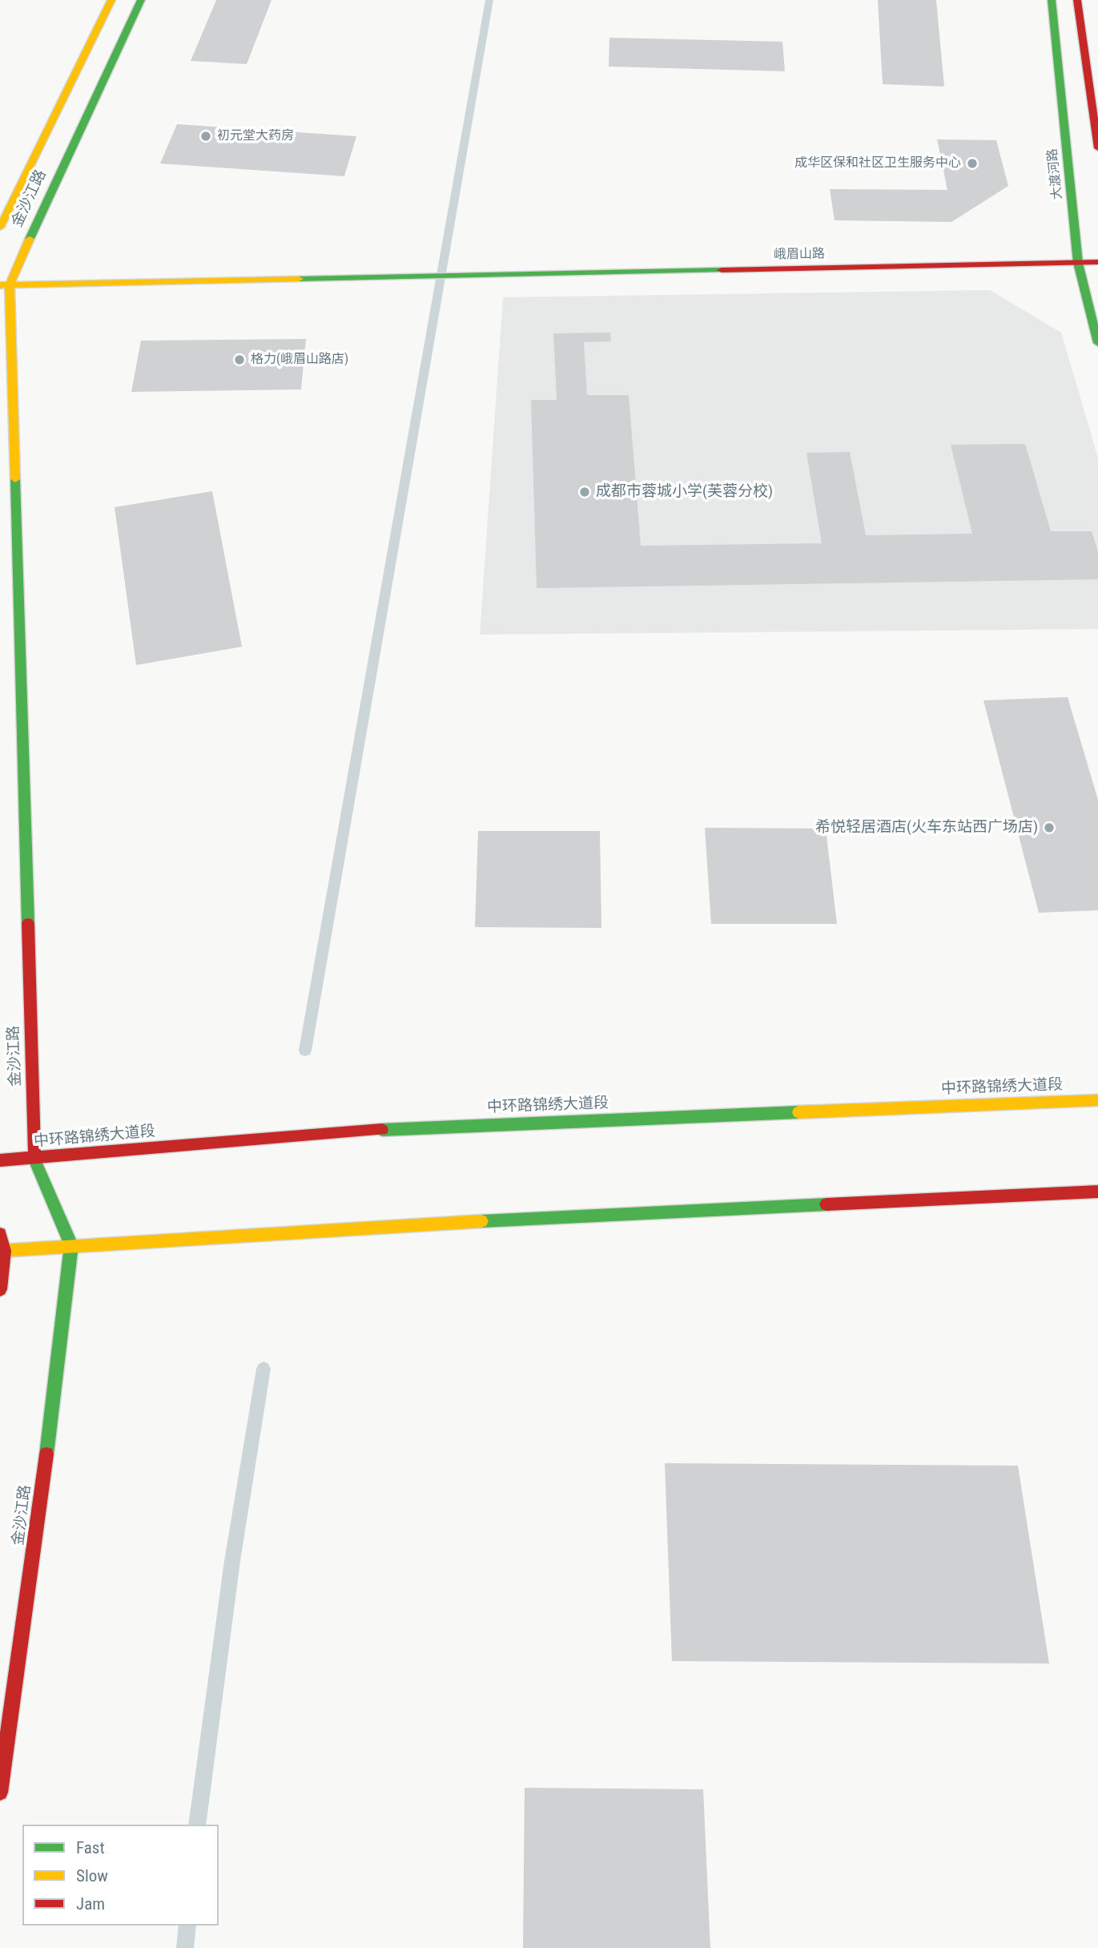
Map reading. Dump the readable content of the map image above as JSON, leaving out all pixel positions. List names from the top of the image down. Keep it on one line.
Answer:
{"streets":{"street":["大渡河路","金沙江路","峨眉山路","中环路锦绣大道段"]},"crossings":[["大渡河路","峨眉山路"],["金沙江路","峨眉山路"],["金沙江路","中环路锦绣大道段"]],"places":["初元堂大药房","成华区保和社区卫生服务中心","格力(峨眉山路店)","成都市蓉城小学(芙蓉分校)","希悦轻居酒店(火车东站西广场店)"],"legend":["Fast","Slow","Jam"]}
